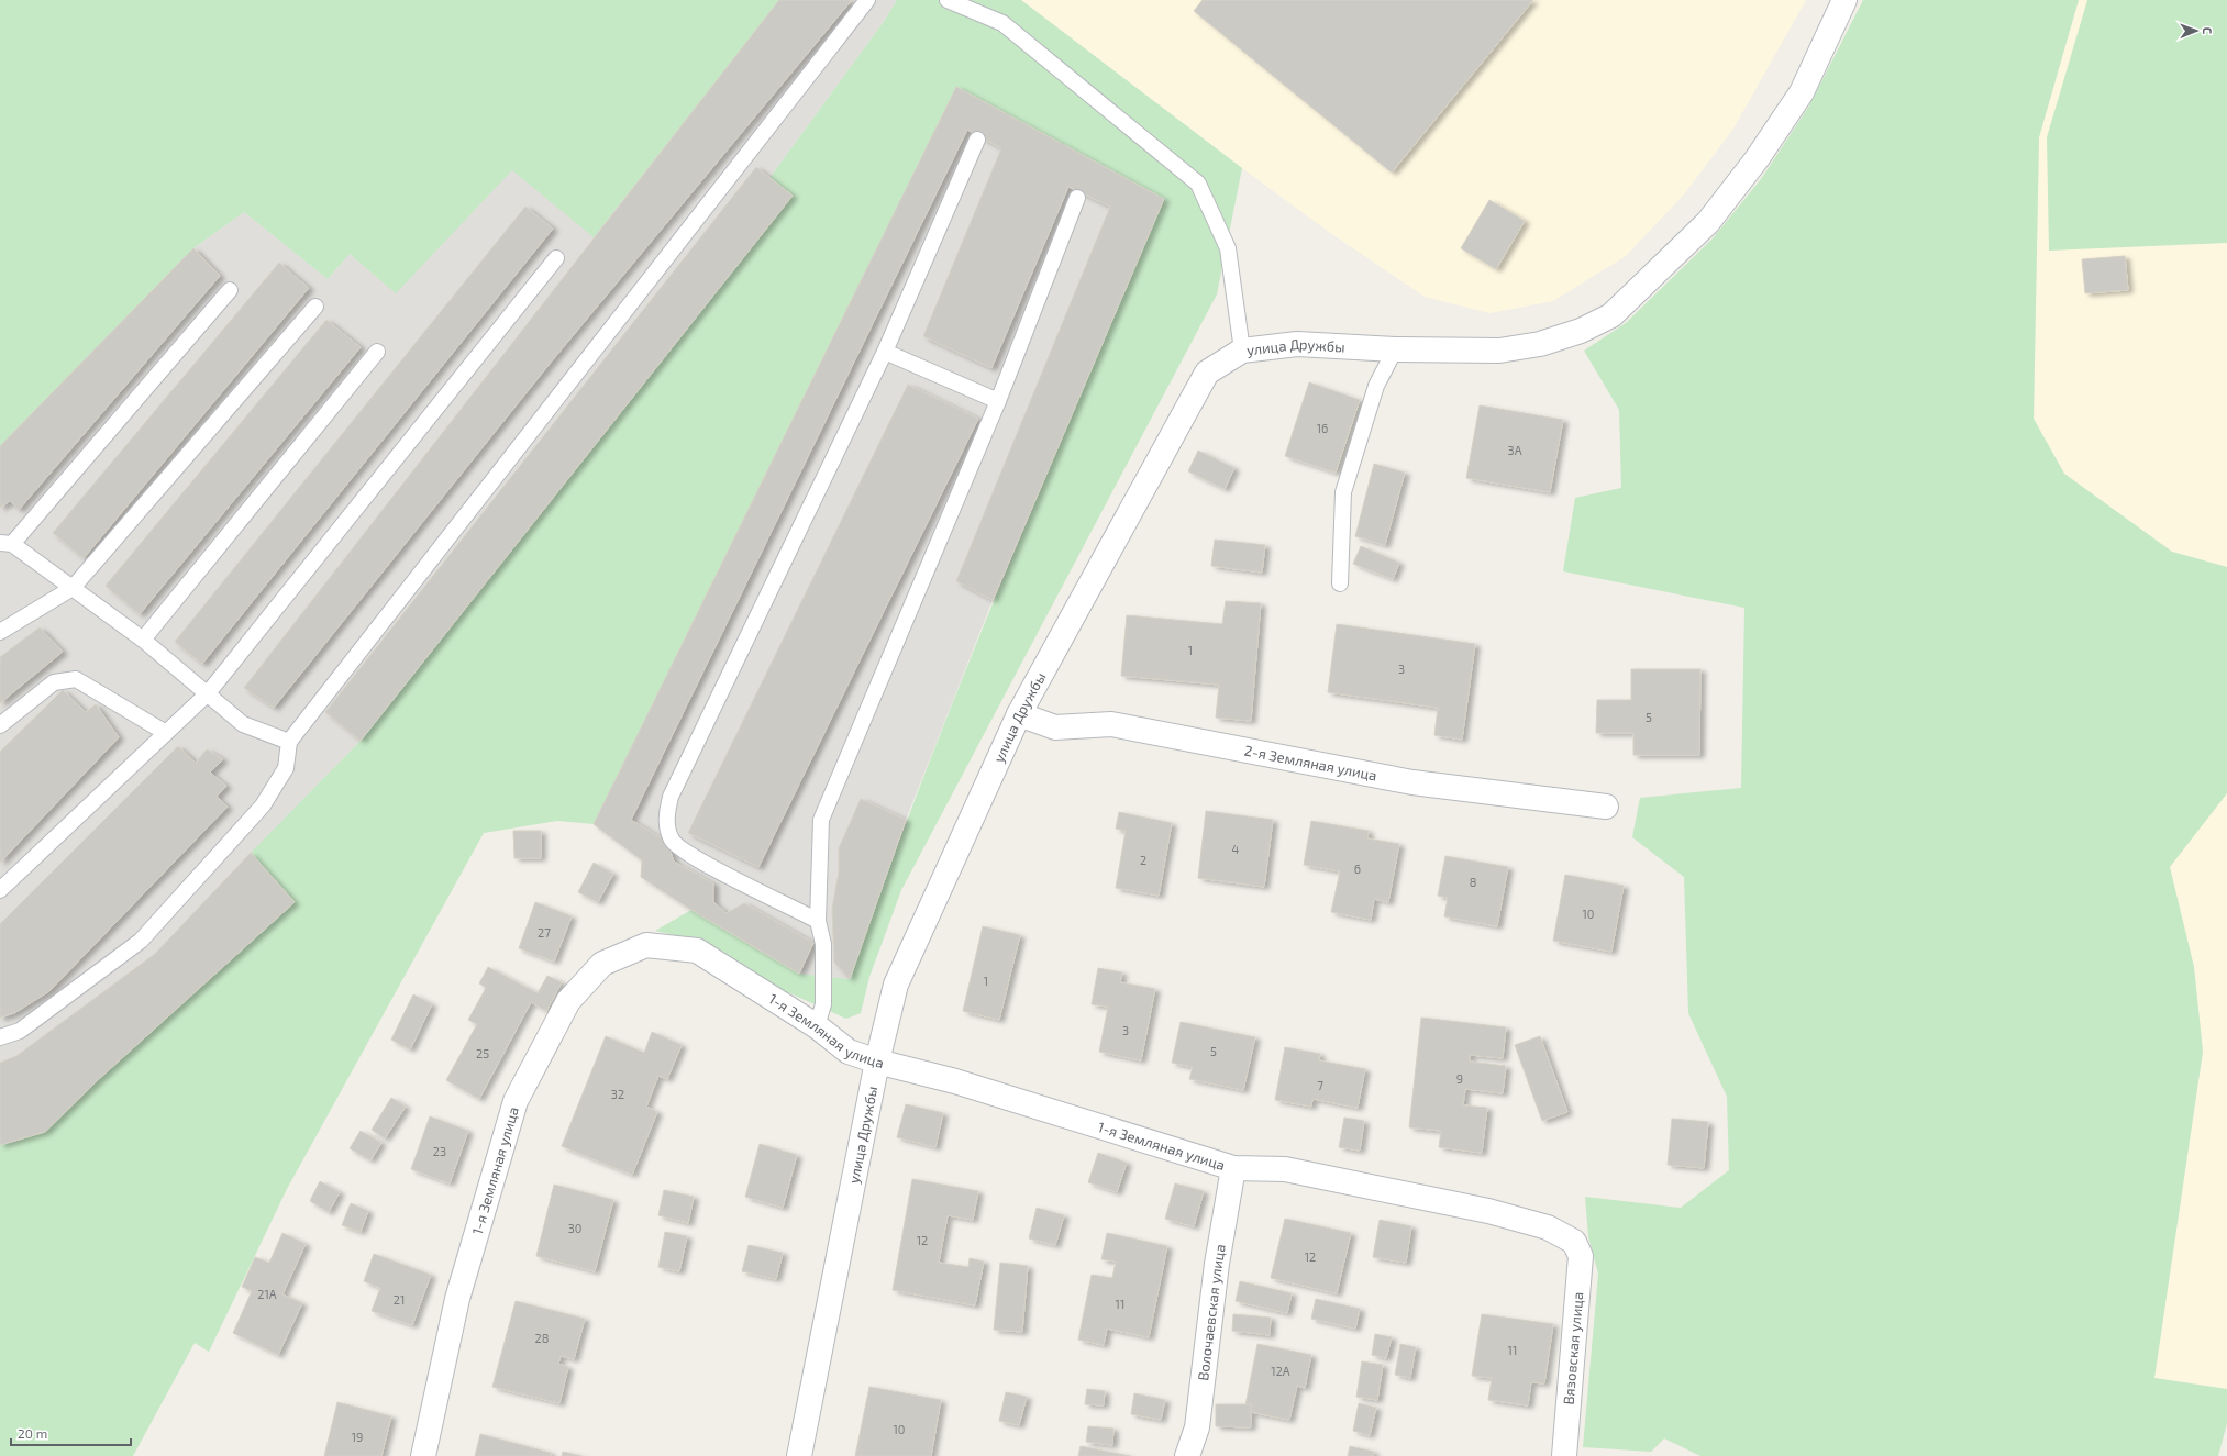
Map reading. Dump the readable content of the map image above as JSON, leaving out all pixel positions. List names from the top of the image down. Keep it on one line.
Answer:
{"streets":{"street":["улица Дружбы","2-я Земляная улица","1-я Земляная улица","Волочаевская улица","Вязовская улица"]},"crossings":[["улица Дружбы","2-я Земляная улица"],["улица Дружбы","1-я Земляная улица"],["1-я Земляная улица","Волочаевская улица"],["1-я Земляная улица","Вязовская улица"]],"house_numbers":["16","3А","1","3","5","4","2","6","8","10","27","1","3","5","25","9","7","32","23","30","12","12","21А","21","11","28","11","12А","10","19"],"scale_bar":"20 m","north":"right"}
